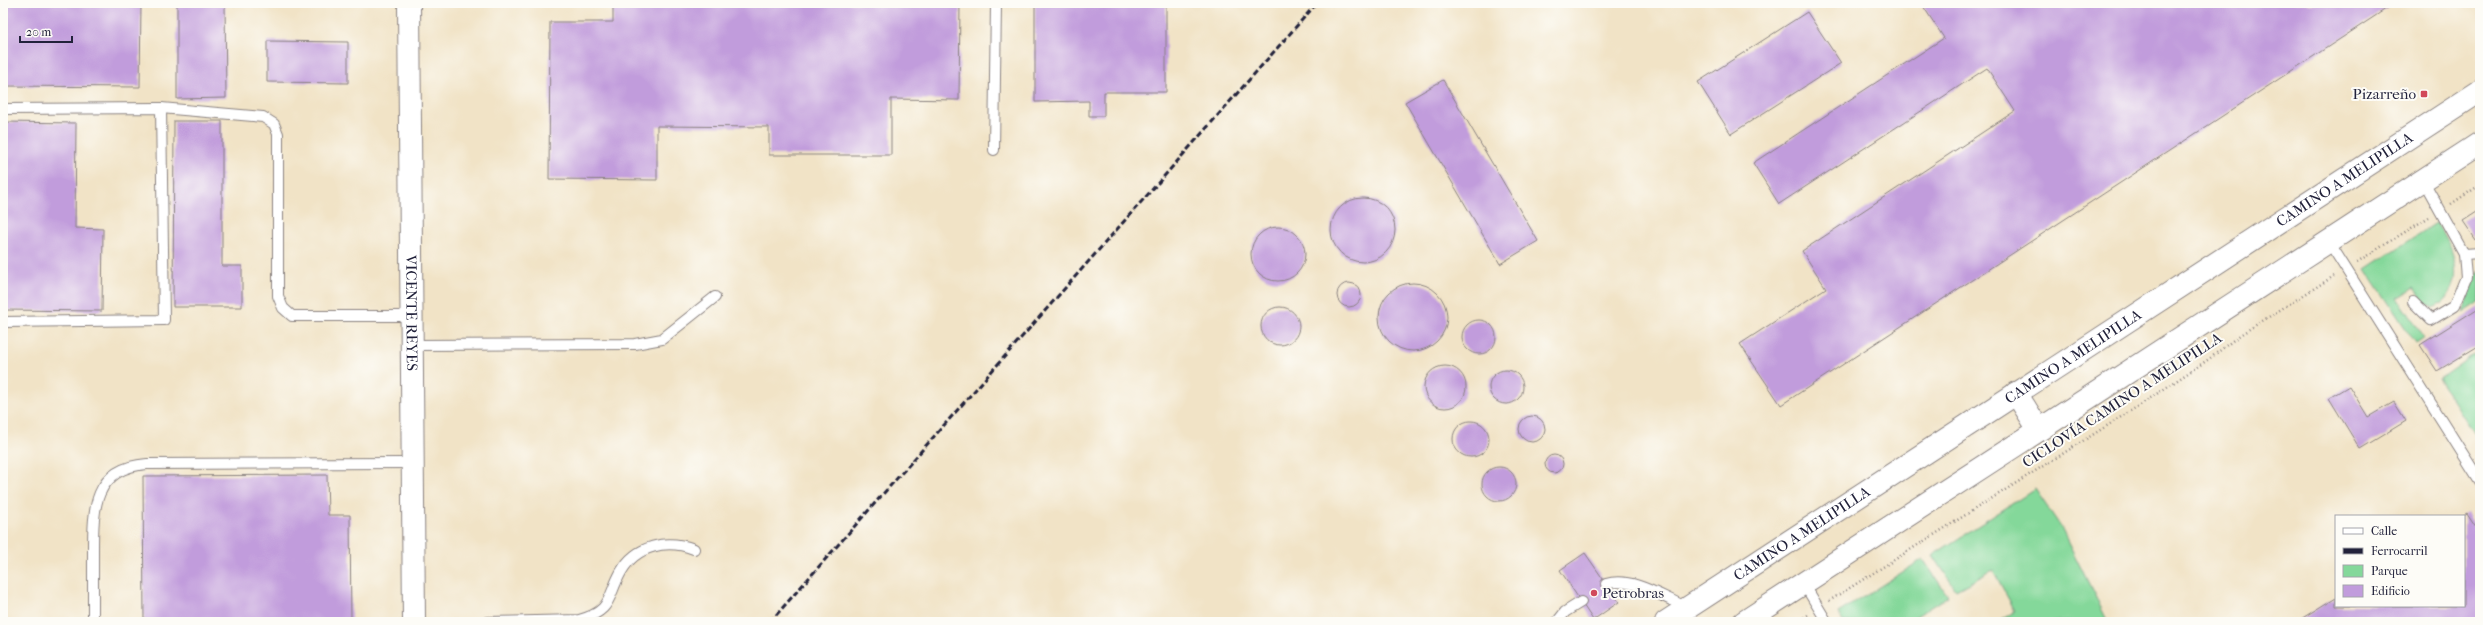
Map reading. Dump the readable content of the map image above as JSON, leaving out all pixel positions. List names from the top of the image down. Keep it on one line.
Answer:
{"streets":{"main road":["CAMINO A MELIPILLA","VICENTE REYES"],"path":["CICLOVÍA CAMINO A MELIPILLA"]},"places":{"transit":["Pizarreño"],"other":["Petrobras"]},"legend":["Calle","Ferrocarril","Parque","Edificio"],"scale_bar":"20 m"}
